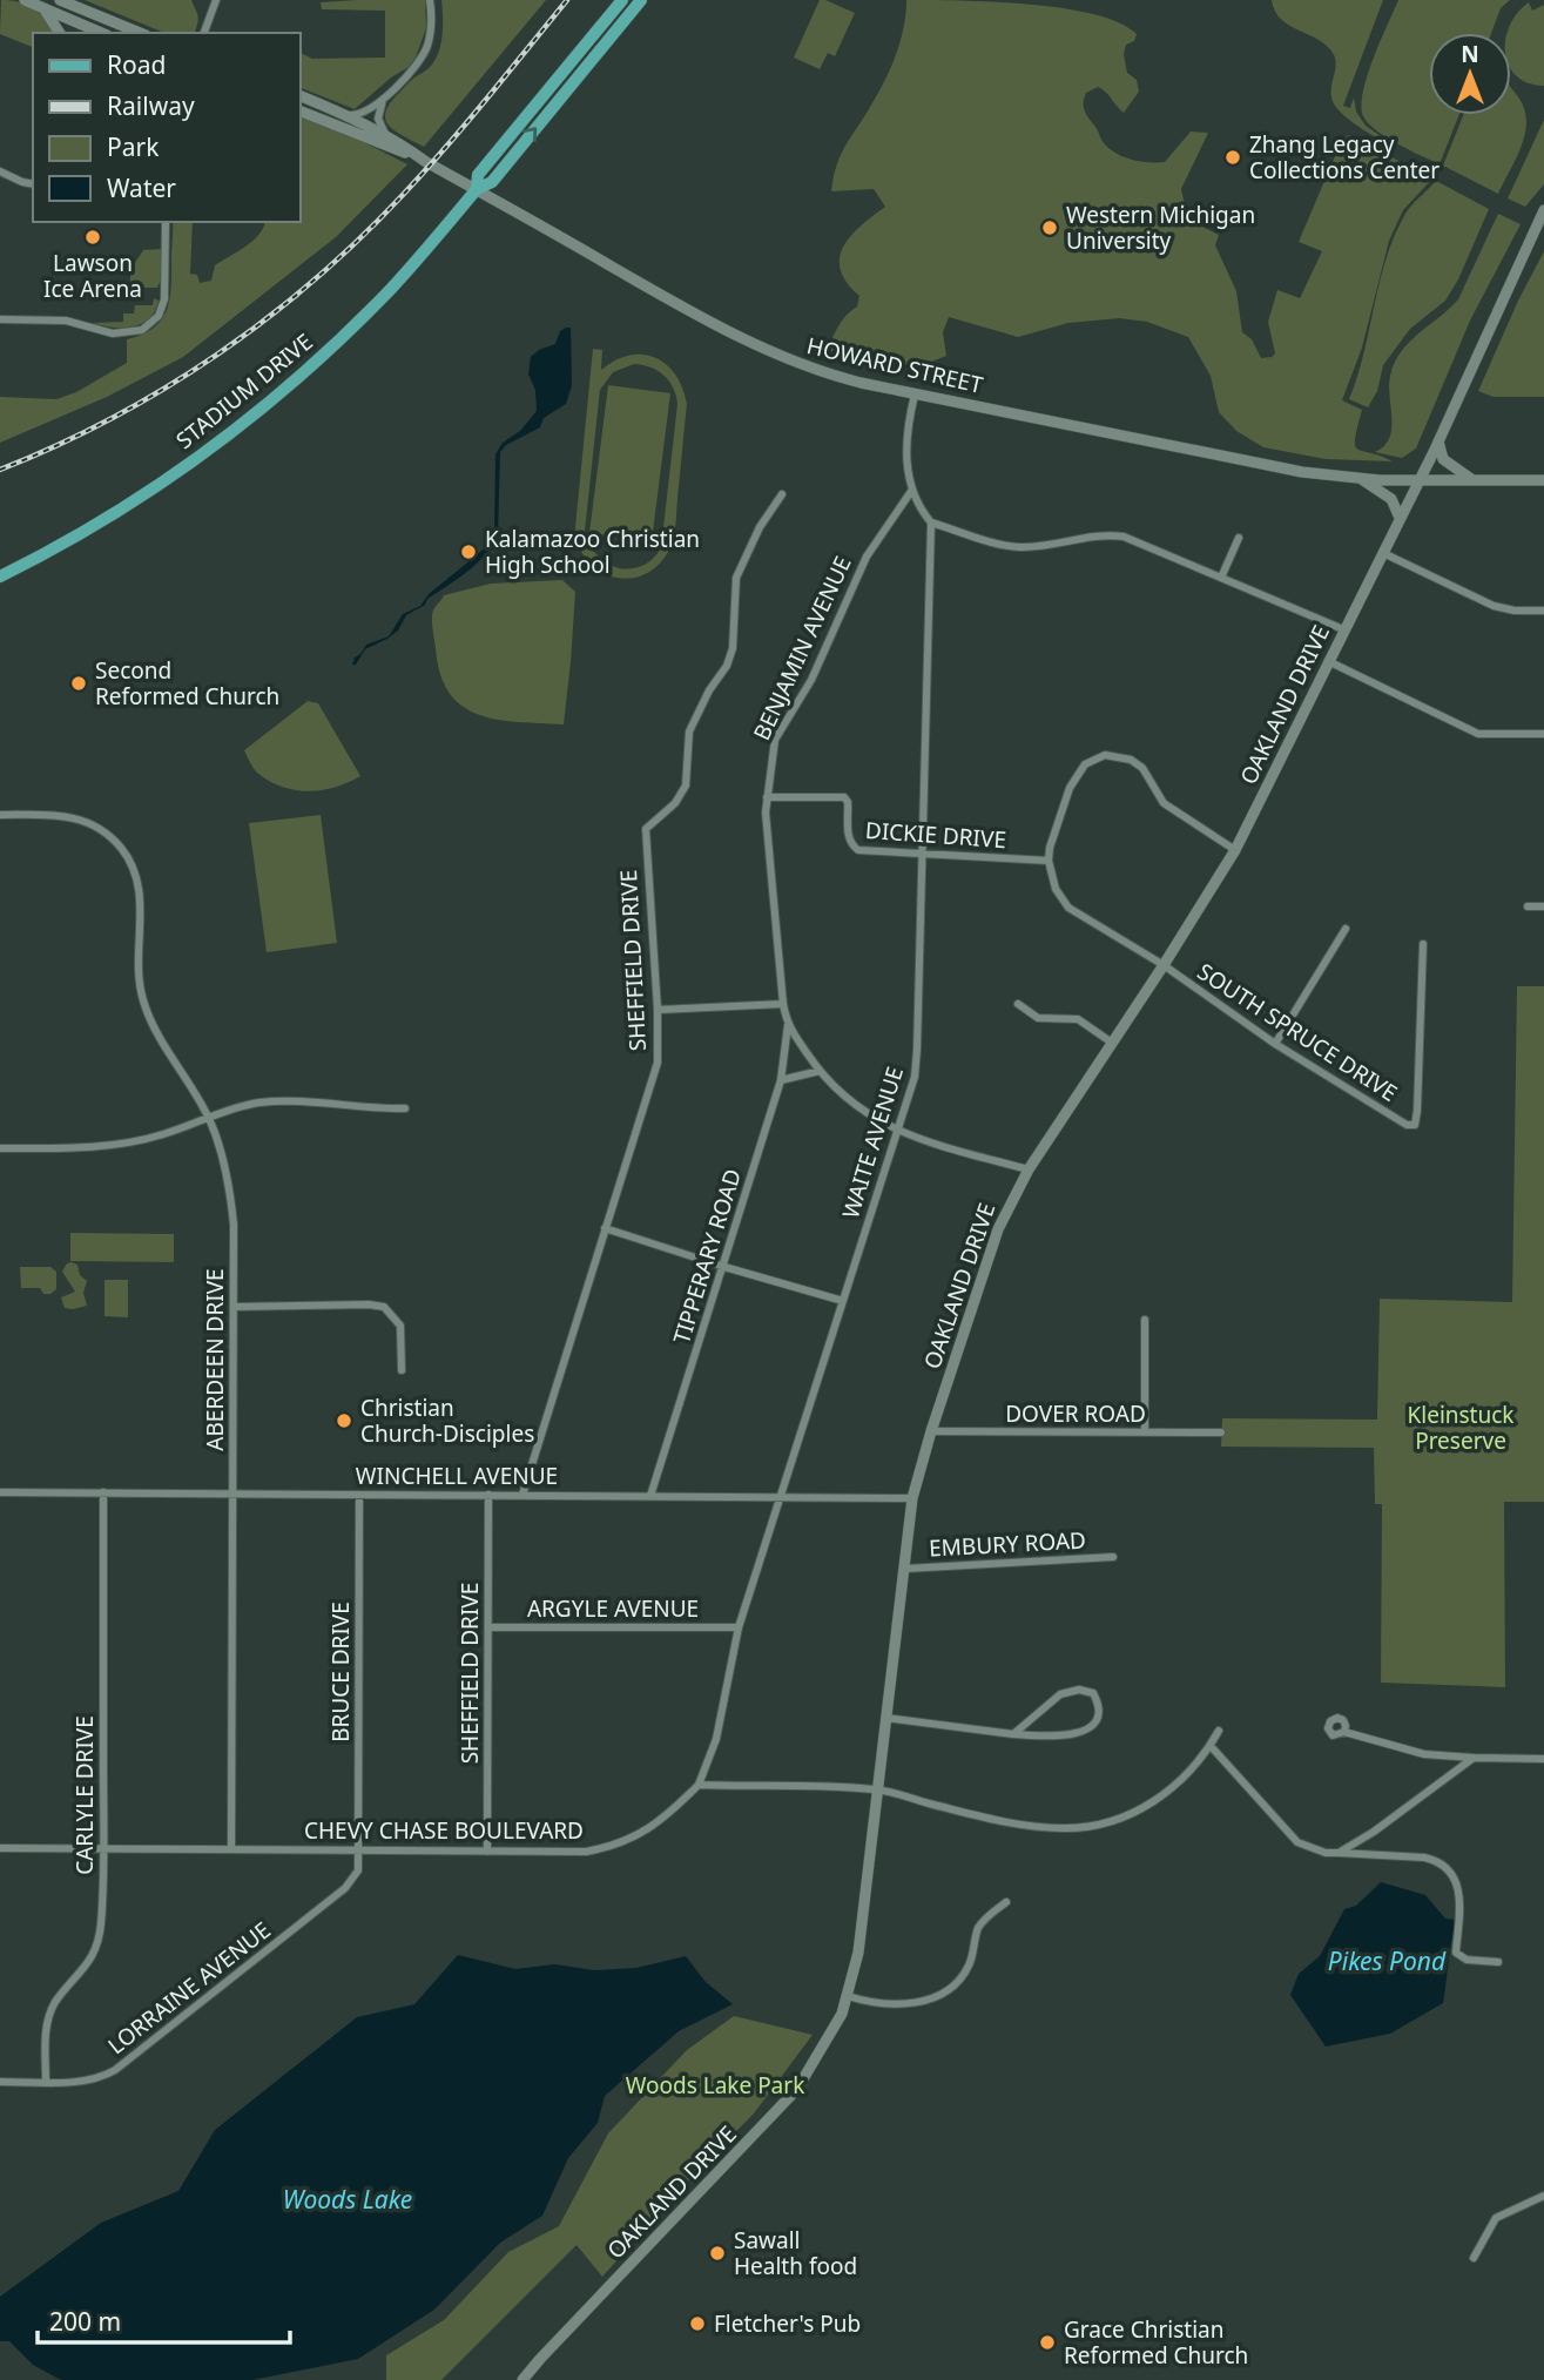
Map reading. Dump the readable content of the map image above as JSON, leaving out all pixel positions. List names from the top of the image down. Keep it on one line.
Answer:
{"streets":{"main road":["HOWARD STREET","STADIUM DRIVE","OAKLAND DRIVE"],"street":["BENJAMIN AVENUE","DICKIE DRIVE","SHEFFIELD DRIVE","SOUTH SPRUCE DRIVE","WAITE AVENUE","TIPPERARY ROAD","ABERDEEN DRIVE","DOVER ROAD","WINCHELL AVENUE","EMBURY ROAD","ARGYLE AVENUE","BRUCE DRIVE","CARLYLE DRIVE","CHEVY CHASE BOULEVARD","LORRAINE AVENUE"]},"crossings":[["HOWARD STREET","STADIUM DRIVE"],["HOWARD STREET","OAKLAND DRIVE"],["BENJAMIN AVENUE","OAKLAND DRIVE"],["BENJAMIN AVENUE","DICKIE DRIVE"],["BENJAMIN AVENUE","WAITE AVENUE"],["BENJAMIN AVENUE","TIPPERARY ROAD"],["OAKLAND DRIVE","SOUTH SPRUCE DRIVE"],["OAKLAND DRIVE","DOVER ROAD"],["OAKLAND DRIVE","WINCHELL AVENUE"],["OAKLAND DRIVE","EMBURY ROAD"],["DICKIE DRIVE","SOUTH SPRUCE DRIVE"],["DICKIE DRIVE","WAITE AVENUE"],["SHEFFIELD DRIVE","WINCHELL AVENUE"],["SHEFFIELD DRIVE","ARGYLE AVENUE"],["SHEFFIELD DRIVE","CHEVY CHASE BOULEVARD"],["WAITE AVENUE","WINCHELL AVENUE"],["WAITE AVENUE","ARGYLE AVENUE"],["WAITE AVENUE","CHEVY CHASE BOULEVARD"],["TIPPERARY ROAD","WINCHELL AVENUE"],["ABERDEEN DRIVE","WINCHELL AVENUE"],["ABERDEEN DRIVE","CHEVY CHASE BOULEVARD"],["WINCHELL AVENUE","BRUCE DRIVE"],["WINCHELL AVENUE","CARLYLE DRIVE"],["BRUCE DRIVE","CHEVY CHASE BOULEVARD"],["BRUCE DRIVE","LORRAINE AVENUE"],["CARLYLE DRIVE","CHEVY CHASE BOULEVARD"],["CARLYLE DRIVE","LORRAINE AVENUE"],["CHEVY CHASE BOULEVARD","LORRAINE AVENUE"]],"water":["Pikes Pond","Woods Lake"],"parks":["Kleinstuck Preserve","Woods Lake Park"],"places":["Zhang Legacy Collections Center","Western Michigan University","Lawson Ice Arena","Kalamazoo Christian High School","Second Reformed Church","Christian Church-Disciples","Sawall Health food","Fletcher's Pub","Grace Christian Reformed Church"],"legend":["Road","Railway","Park","Water"],"scale_bar":"200 m","north":"top"}
